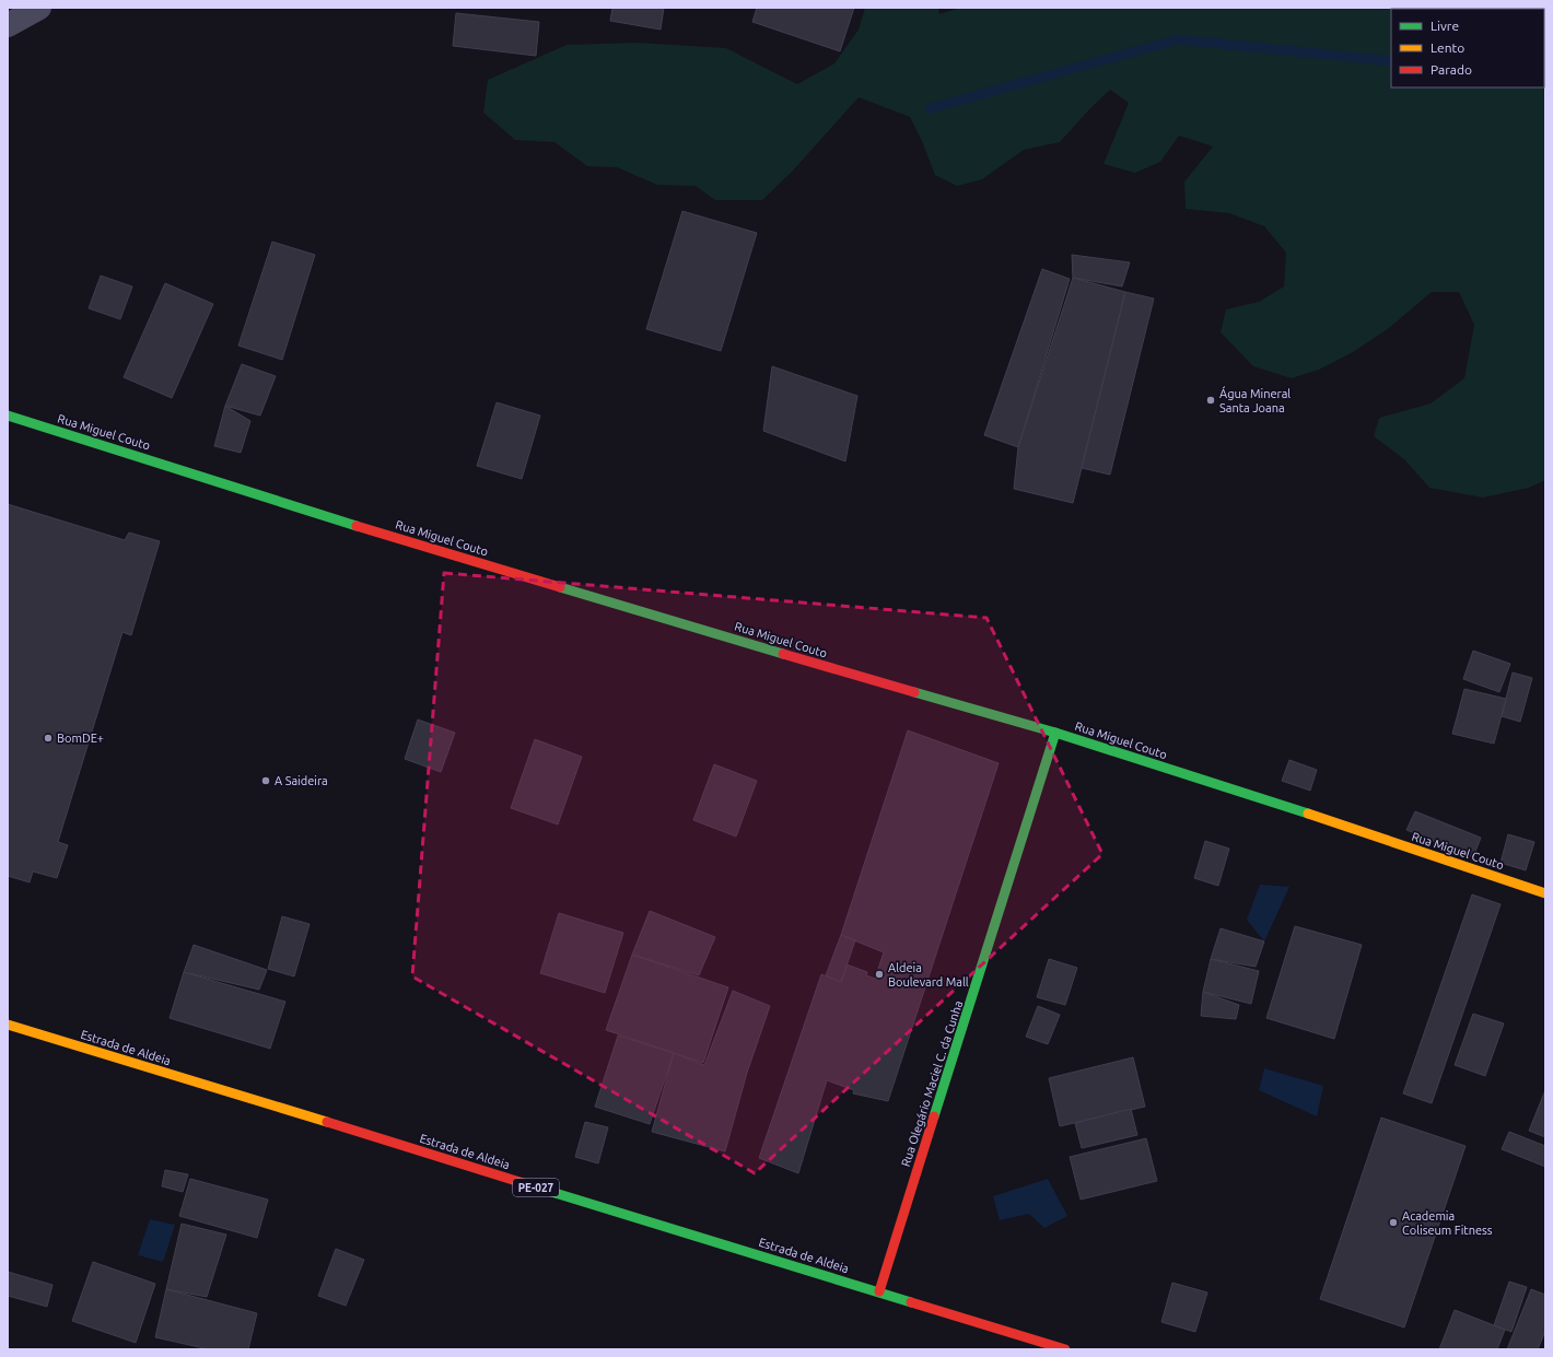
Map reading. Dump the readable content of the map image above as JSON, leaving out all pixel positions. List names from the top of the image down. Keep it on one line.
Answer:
{"streets":{"street":["Rua Miguel Couto","Estrada de Aldeia","Rua Olegário Maciel C. da Cunha","PE-027"]},"crossings":[["Rua Miguel Couto","Rua Olegário Maciel C. da Cunha"],["Estrada de Aldeia","Rua Olegário Maciel C. da Cunha"]],"places":["Água Mineral Santa Joana","BomDE+","A Saideira","Aldeia Boulevard Mall","Academia Coliseum Fitness"],"legend":["Livre","Lento","Parado"]}
